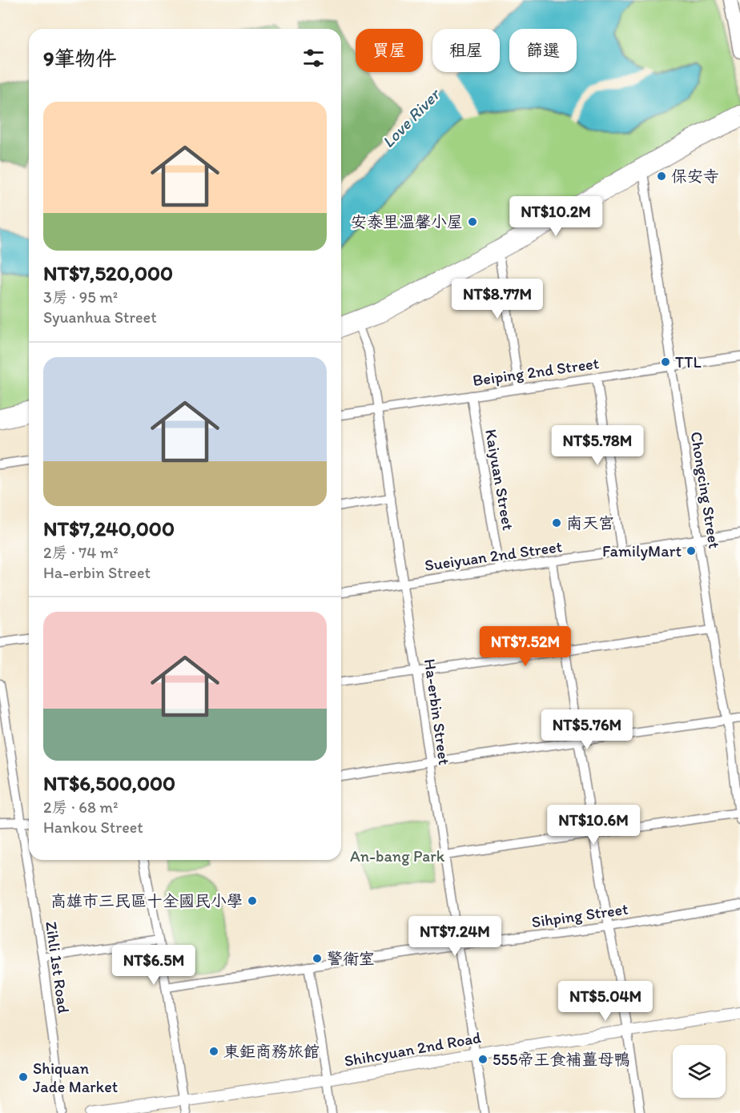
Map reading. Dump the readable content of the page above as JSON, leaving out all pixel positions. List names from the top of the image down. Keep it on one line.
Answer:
{"streets":{"street":["Beiping 2nd Street","Kaiyuan Street","Chongcing Street","Sueiyuan 2nd Street","Ha-erbin Street","Sihping Street","Zihli 1st Road","Shihcyuan 2nd Road"]},"crossings":[["Beiping 2nd Street","Kaiyuan Street"],["Beiping 2nd Street","Chongcing Street"],["Beiping 2nd Street","Ha-erbin Street"],["Kaiyuan Street","Sueiyuan 2nd Street"],["Chongcing Street","Sueiyuan 2nd Street"],["Sueiyuan 2nd Street","Ha-erbin Street"],["Ha-erbin Street","Sihping Street"],["Ha-erbin Street","Shihcyuan 2nd Road"]],"water":["Love River"],"parks":["An-bang Park"],"places":["保安寺","安泰里溫馨小屋","TTL","南天宮","FamilyMart","高雄市三民區十全國民小學","警衛室","東鉅商務旅館","555帝王食補薑母鴨","Shiquan Jade Market"],"page":{"chip":["買屋","租屋","篩選"],"heading":"9筆物件","list":[{"name":"NT$7,520,000","note":"3房 · 95 m² · Syuanhua Street"},{"name":"NT$7,240,000","note":"2房 · 74 m² · Ha-erbin Street"},{"name":"NT$6,500,000","note":"2房 · 68 m² · Hankou Street"}],"price":["NT$10.2M","NT$8.77M","NT$5.78M","NT$7.52M","NT$5.76M","NT$10.6M","NT$7.24M","NT$6.5M","NT$5.04M"]}}
